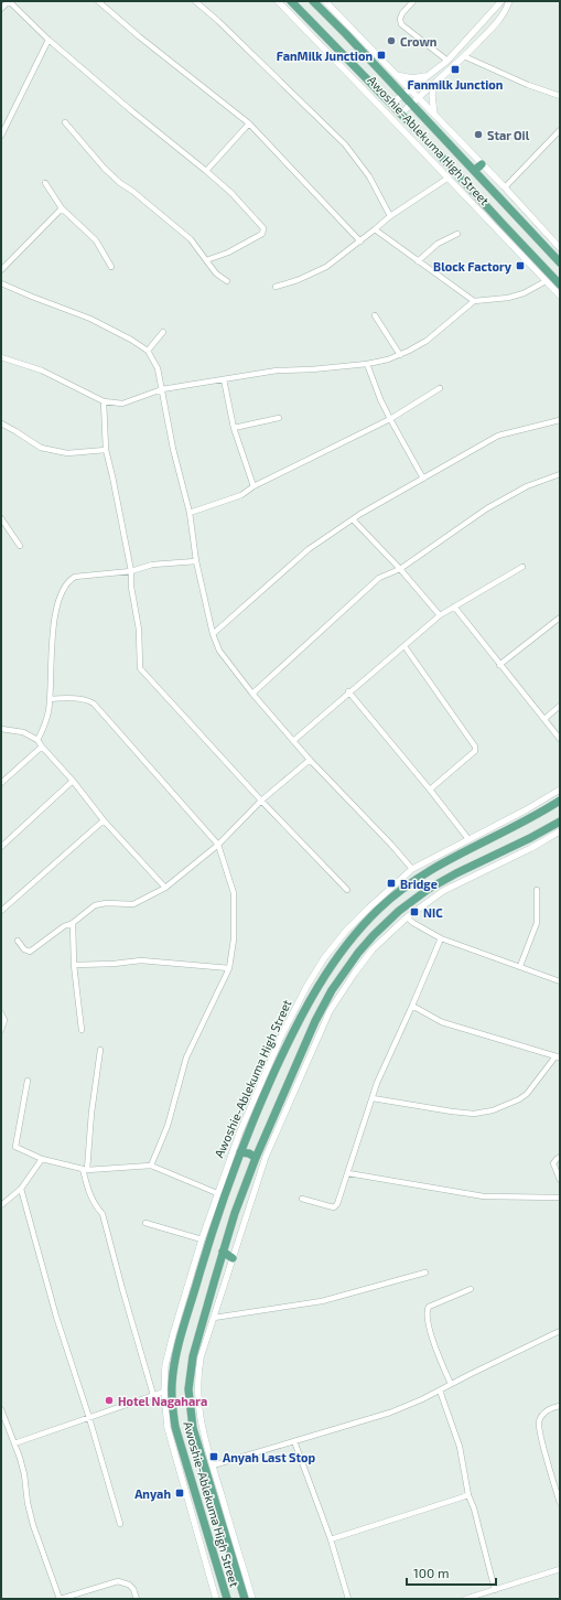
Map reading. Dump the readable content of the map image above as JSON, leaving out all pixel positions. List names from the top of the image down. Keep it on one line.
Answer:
{"streets":{"main road":["Awoshie-Ablekuma High Street"]},"places":{"other":["Crown","Star Oil","Hotel Nagahara"],"transit":["FanMilk Junction","Fanmilk Junction","Block Factory","Bridge","NIC","Anyah Last Stop","Anyah"]},"scale_bar":"100 m"}
